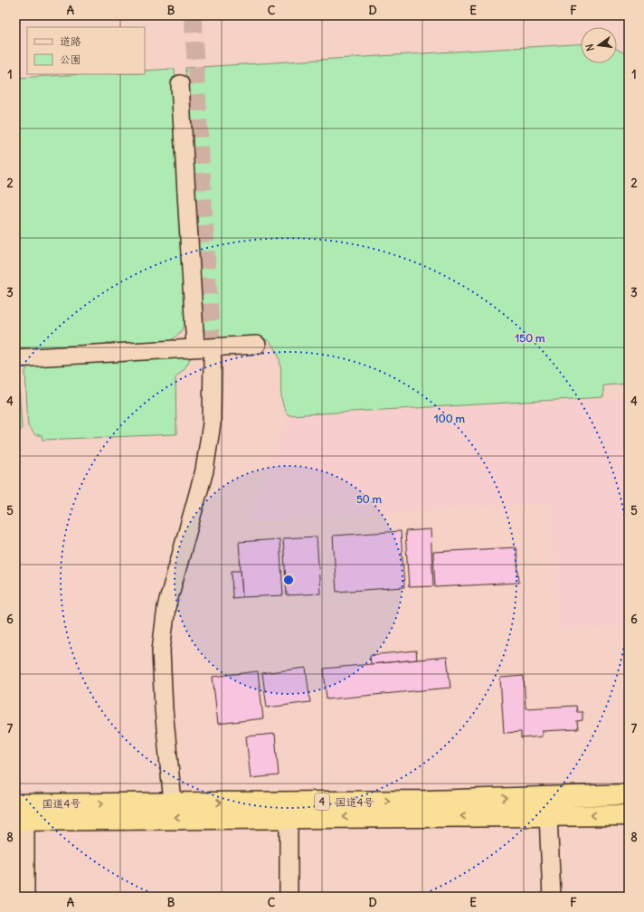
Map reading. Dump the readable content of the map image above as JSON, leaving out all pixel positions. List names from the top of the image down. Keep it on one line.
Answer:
{"streets":{"highway":["4","国道4号"]},"legend":["道路","公園"],"north":"left","grid":{"columns":["A","B","C","D","E","F"],"rows":["1","2","3","4","5","6","7","8"]},"rings":["150 m","100 m","50 m"]}
